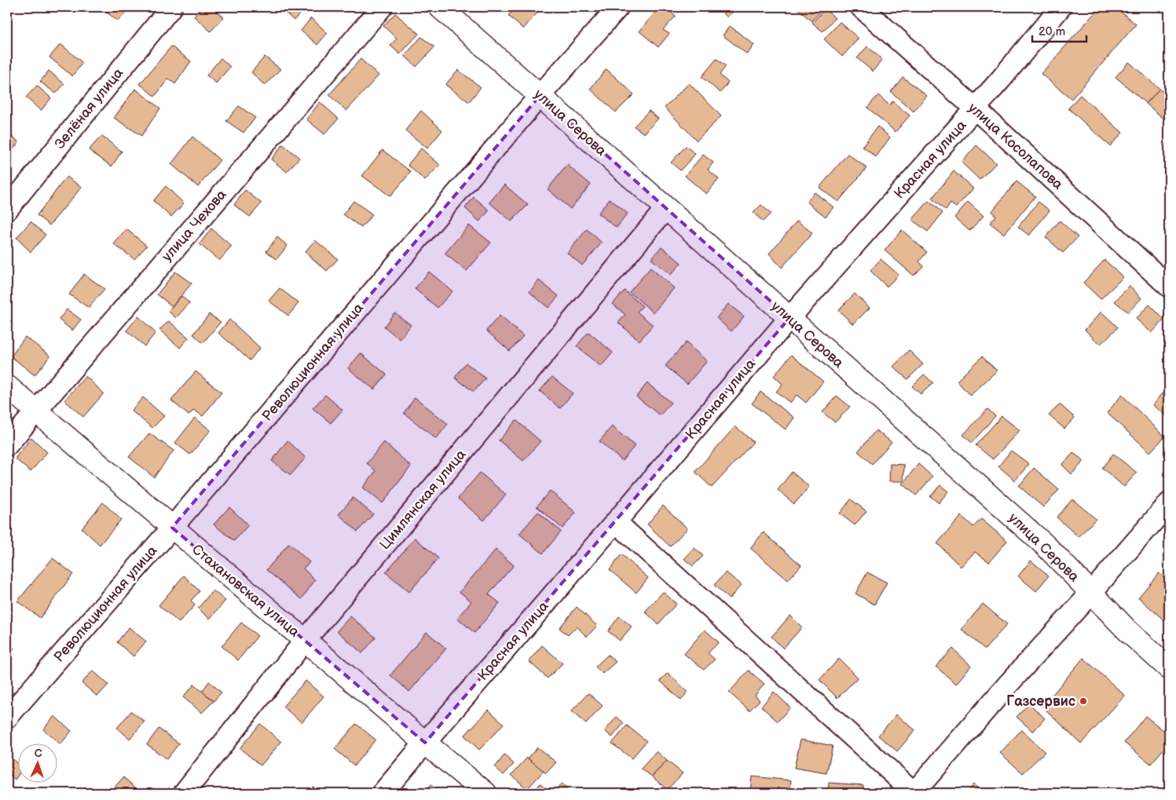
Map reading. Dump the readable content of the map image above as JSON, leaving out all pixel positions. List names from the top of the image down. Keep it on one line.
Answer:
{"streets":{"street":["Зелёная улица","улица Серова","улица Косолапова","Красная улица","улица Чехова","Революционная улица","Цимлянская улица","Стахановская улица"]},"crossings":[["улица Серова","Красная улица"],["улица Серова","Революционная улица"],["улица Серова","Цимлянская улица"],["улица Косолапова","Красная улица"],["Красная улица","Стахановская улица"],["улица Чехова","Стахановская улица"],["Революционная улица","Стахановская улица"],["Цимлянская улица","Стахановская улица"]],"places":["Газсервис"],"scale_bar":"20 m","north":"top"}
